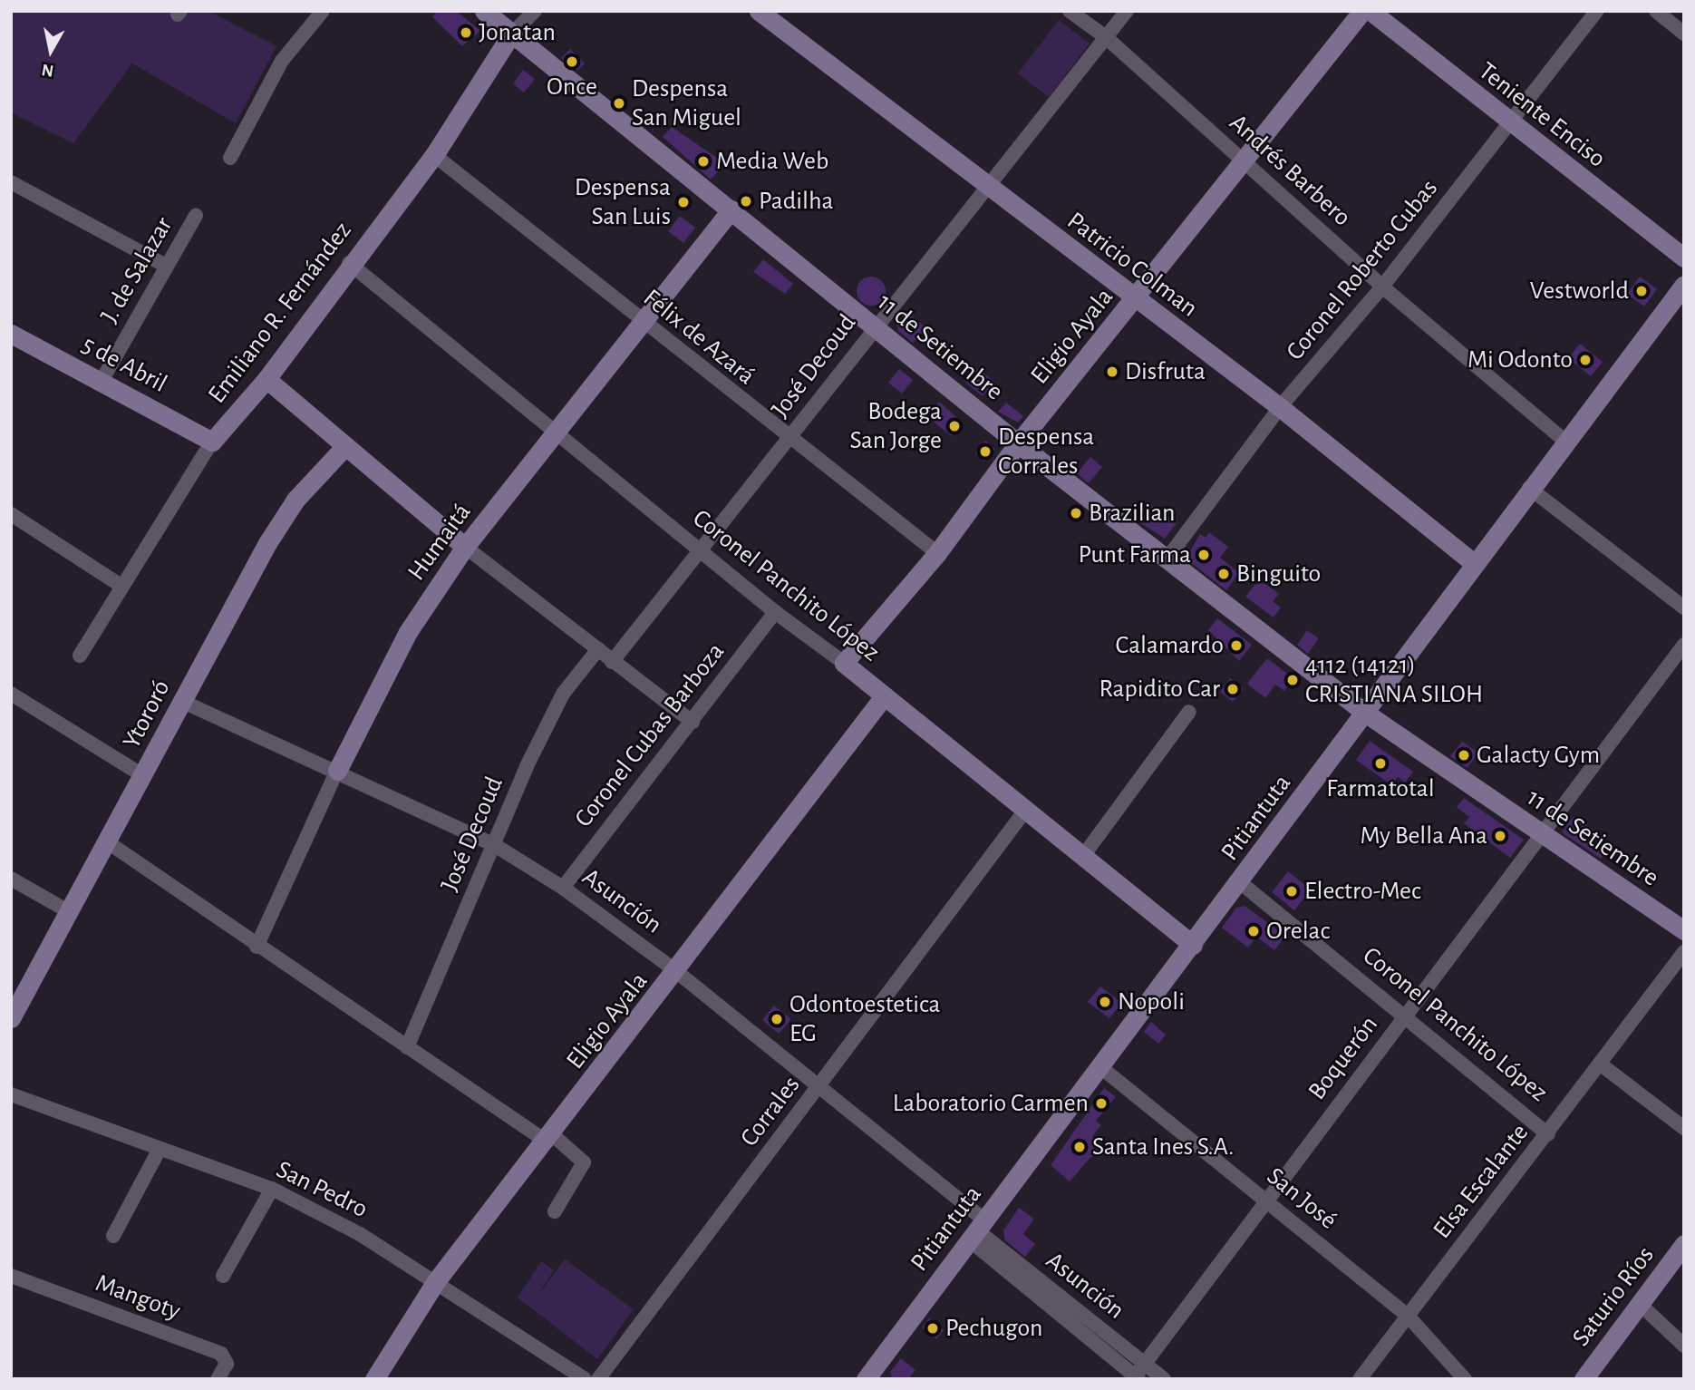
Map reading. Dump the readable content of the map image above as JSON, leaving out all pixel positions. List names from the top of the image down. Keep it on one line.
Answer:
{"streets":{"street":["Teniente Enciso","Andrés Barbero","Patricio Colman","J. de Salazar","Coronel Roberto Cubas","Emiliano R. Fernández","Eligio Ayala","Félix de Azará","11 de Setiembre","5 de Abril","José Decoud","Humaitá","Coronel Panchito López","Ytororó","Coronel Cubas Barboza","Pitiantuta","Asunción","Boquerón","Corrales","Elsa Escalante","San Pedro","San José","Saturio Ríos","Mangoty"]},"crossings":[["Teniente Enciso","Coronel Roberto Cubas"],["Andrés Barbero","Coronel Roberto Cubas"],["Andrés Barbero","Eligio Ayala"],["Andrés Barbero","José Decoud"],["Andrés Barbero","Pitiantuta"],["Patricio Colman","Coronel Roberto Cubas"],["Patricio Colman","Eligio Ayala"],["Patricio Colman","José Decoud"],["Patricio Colman","Pitiantuta"],["J. de Salazar","5 de Abril"],["Coronel Roberto Cubas","11 de Setiembre"],["Emiliano R. Fernández","Félix de Azará"],["Emiliano R. Fernández","11 de Setiembre"],["Emiliano R. Fernández","5 de Abril"],["Emiliano R. Fernández","Coronel Panchito López"],["Eligio Ayala","Félix de Azará"],["Eligio Ayala","11 de Setiembre"],["Eligio Ayala","Coronel Panchito López"],["Eligio Ayala","Asunción"],["Eligio Ayala","San Pedro"],["Félix de Azará","José Decoud"],["Félix de Azará","Humaitá"],["11 de Setiembre","José Decoud"],["11 de Setiembre","Humaitá"],["11 de Setiembre","Pitiantuta"],["11 de Setiembre","Boquerón"],["José Decoud","Coronel Panchito López"],["José Decoud","Asunción"],["Humaitá","Coronel Panchito López"],["Humaitá","Asunción"],["Coronel Panchito López","Coronel Cubas Barboza"],["Coronel Panchito López","Pitiantuta"],["Coronel Panchito López","Boquerón"],["Coronel Panchito López","Corrales"],["Coronel Panchito López","Elsa Escalante"],["Ytororó","Asunción"],["Coronel Cubas Barboza","Asunción"],["Pitiantuta","Asunción"],["Pitiantuta","San José"],["Asunción","Boquerón"],["Asunción","Corrales"],["Boquerón","San José"],["Elsa Escalante","San José"]],"places":["Jonatan","Once","Despensa San Miguel","Media Web","Padilha","Despensa San Luis","Vestworld","Mi Odonto","Disfruta","Bodega San Jorge","Despensa Corrales","Brazilian","Punt Farma","Binguito","Calamardo","4112 (14121) CRISTIANA SILOH","Rapidito Car","Galacty Gym","Farmatotal","My Bella Ana","Electro-Mec","Orelac","Nopoli","Odontoestetica EG","Laboratorio Carmen","Santa Ines S.A.","Pechugon"],"north":"bottom"}
